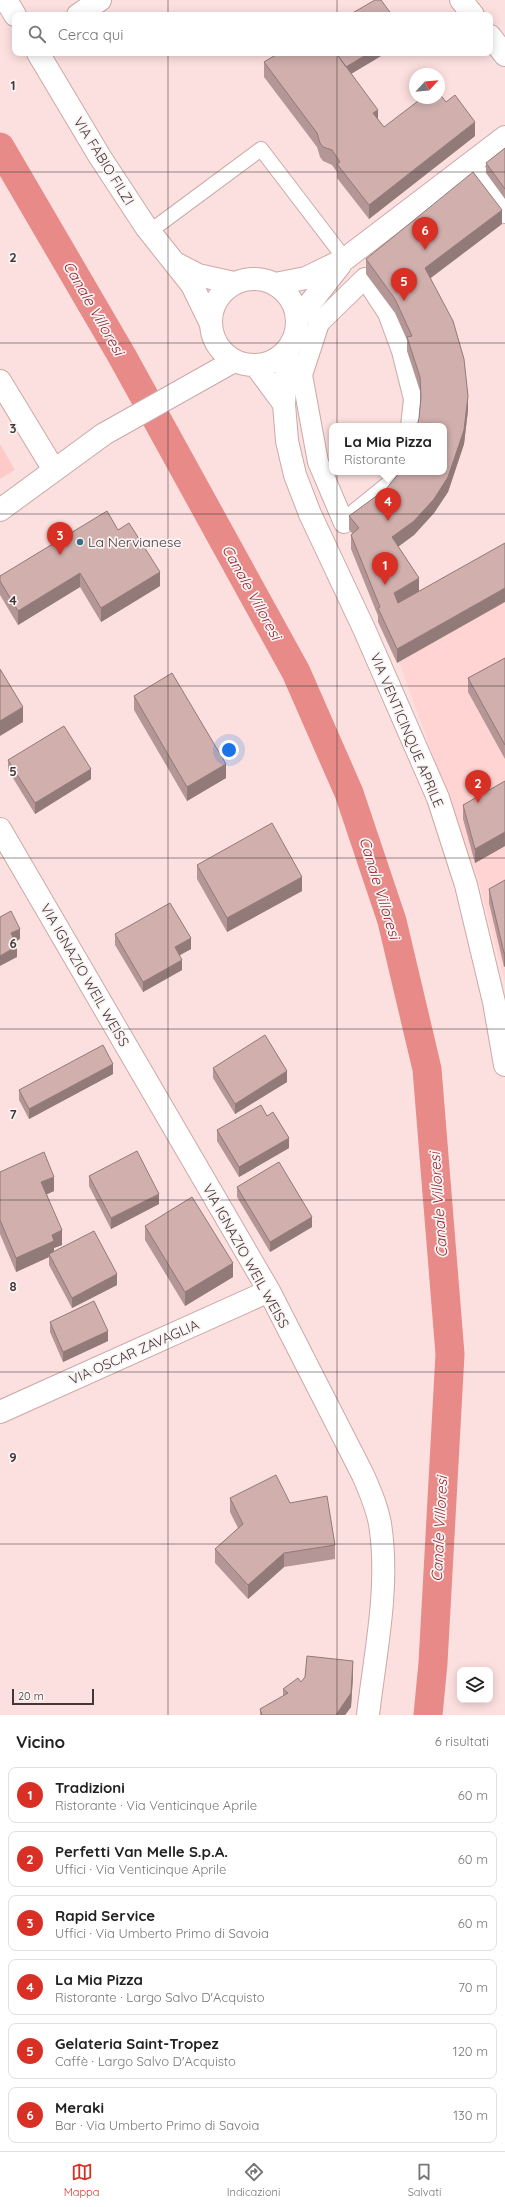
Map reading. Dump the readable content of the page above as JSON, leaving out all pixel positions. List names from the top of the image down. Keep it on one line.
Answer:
{"streets":{"street":["VIA FABIO FILZI","VIA VENTICINQUE APRILE","VIA IGNAZIO WEIL WEISS","VIA OSCAR ZAVAGLIA"]},"crossings":[["VIA FABIO FILZI","VIA VENTICINQUE APRILE"],["VIA IGNAZIO WEIL WEISS","VIA OSCAR ZAVAGLIA"]],"water":["Canale Villoresi"],"places":["La Nervianese"],"scale_bar":"20 m","north":"top right","page":{"search":"Cerca qui","pins":["6","5","4","3","1","2"],"popup":["La Mia Pizza","Ristorante"],"scale":"20 m","heading":["Vicino","6 risultati"],"list":[{"mark":"1","name":"Tradizioni","note":"Ristorante · Via Venticinque Aprile","value":"60 m"},{"mark":"2","name":"Perfetti Van Melle S.p.A.","note":"Uffici · Via Venticinque Aprile","value":"60 m"},{"mark":"3","name":"Rapid Service","note":"Uffici · Via Umberto Primo di Savoia","value":"60 m"},{"mark":"4","name":"La Mia Pizza","note":"Ristorante · Largo Salvo D'Acquisto","value":"70 m"},{"mark":"5","name":"Gelateria Saint-Tropez","note":"Caffè · Largo Salvo D'Acquisto","value":"120 m"},{"mark":"6","name":"Meraki","note":"Bar · Via Umberto Primo di Savoia","value":"130 m"}],"nav":["Mappa","Indicazioni","Salvati"]},"grid":{"rows":["1","2","3","4","5","6","7","8","9"]}}
